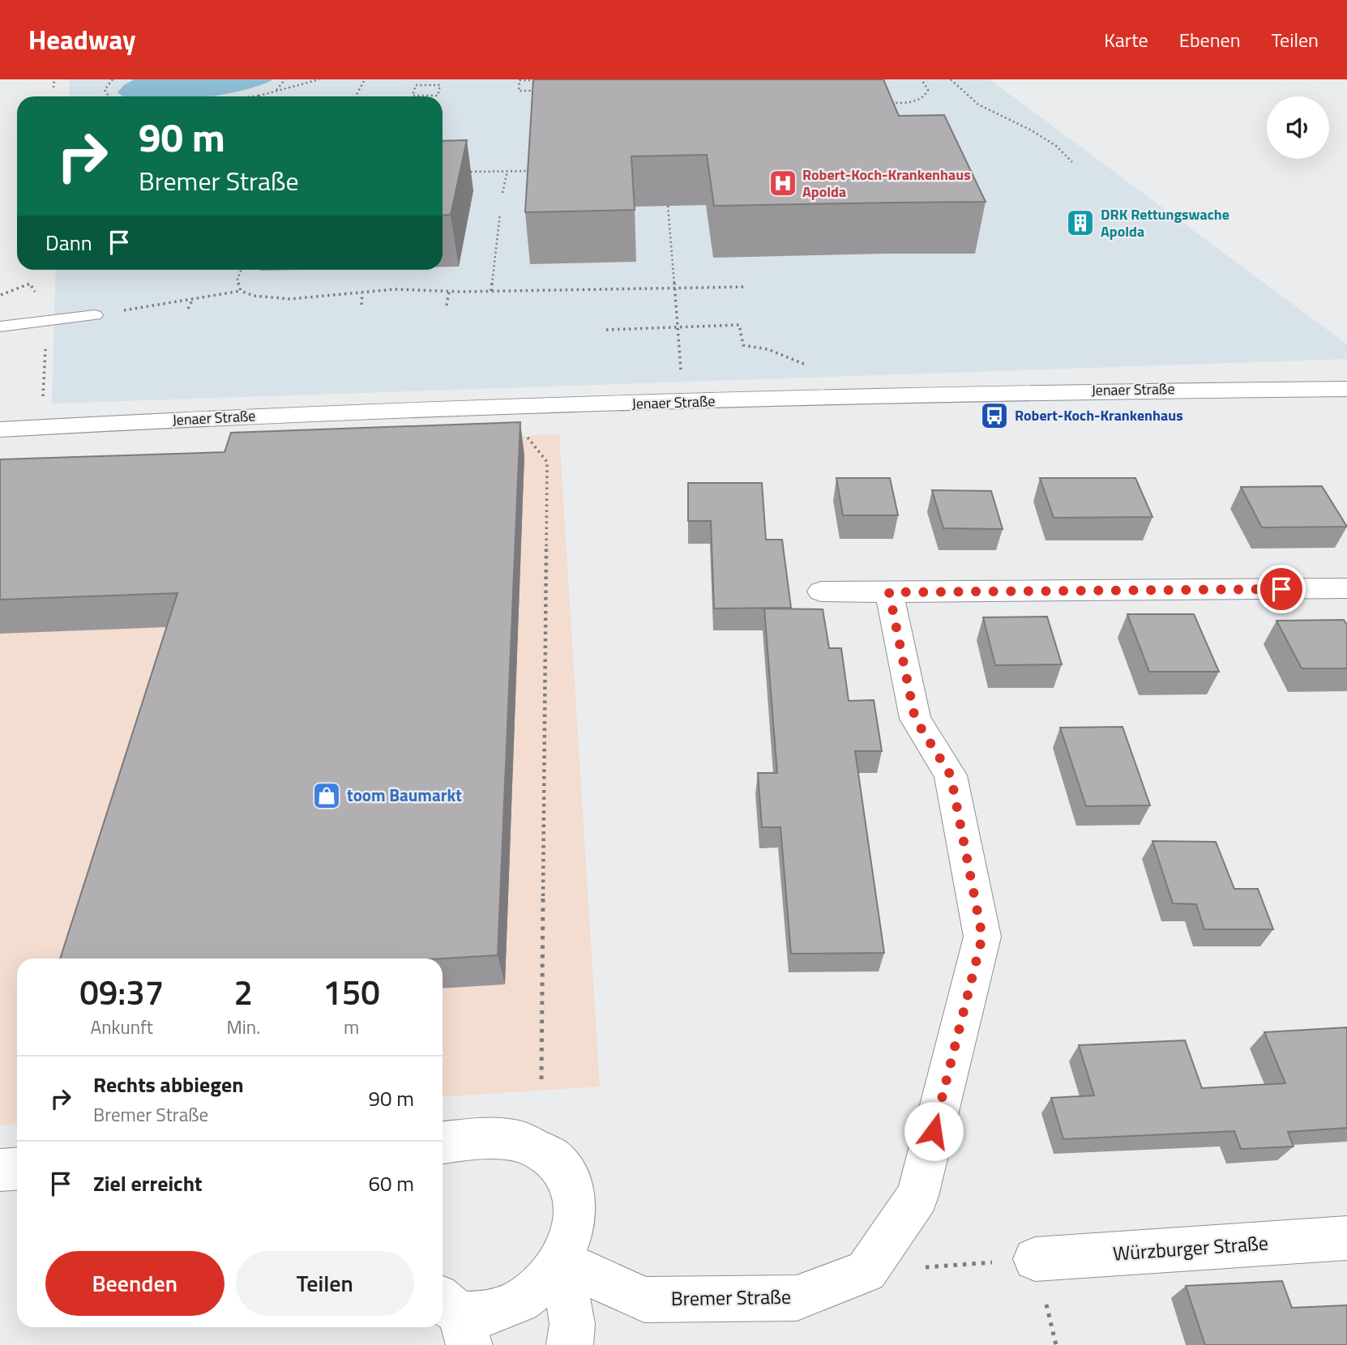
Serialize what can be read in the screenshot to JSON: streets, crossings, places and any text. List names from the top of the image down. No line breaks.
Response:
{"streets":{"street":["Jenaer Straße","Würzburger Straße","Bremer Straße"]},"places":{"hospital":["Robert-Koch-Krankenhaus Apolda"],"building":["DRK Rettungswache Apolda"],"bus stop":["Robert-Koch-Krankenhaus"],"shop":["toom Baumarkt"]},"page":{"header":"Headway","nav":["Karte","Ebenen","Teilen"],"turn":["90 m","Bremer Straße"],"then":"Dann","eta":["09:37","Ankunft","2","Min.","150","m"],"list":[{"name":"Rechts abbiegen","note":"Bremer Straße","value":"90 m"},{"name":"Ziel erreicht","value":"60 m"}],"buttons":["Beenden","Teilen"]}}
